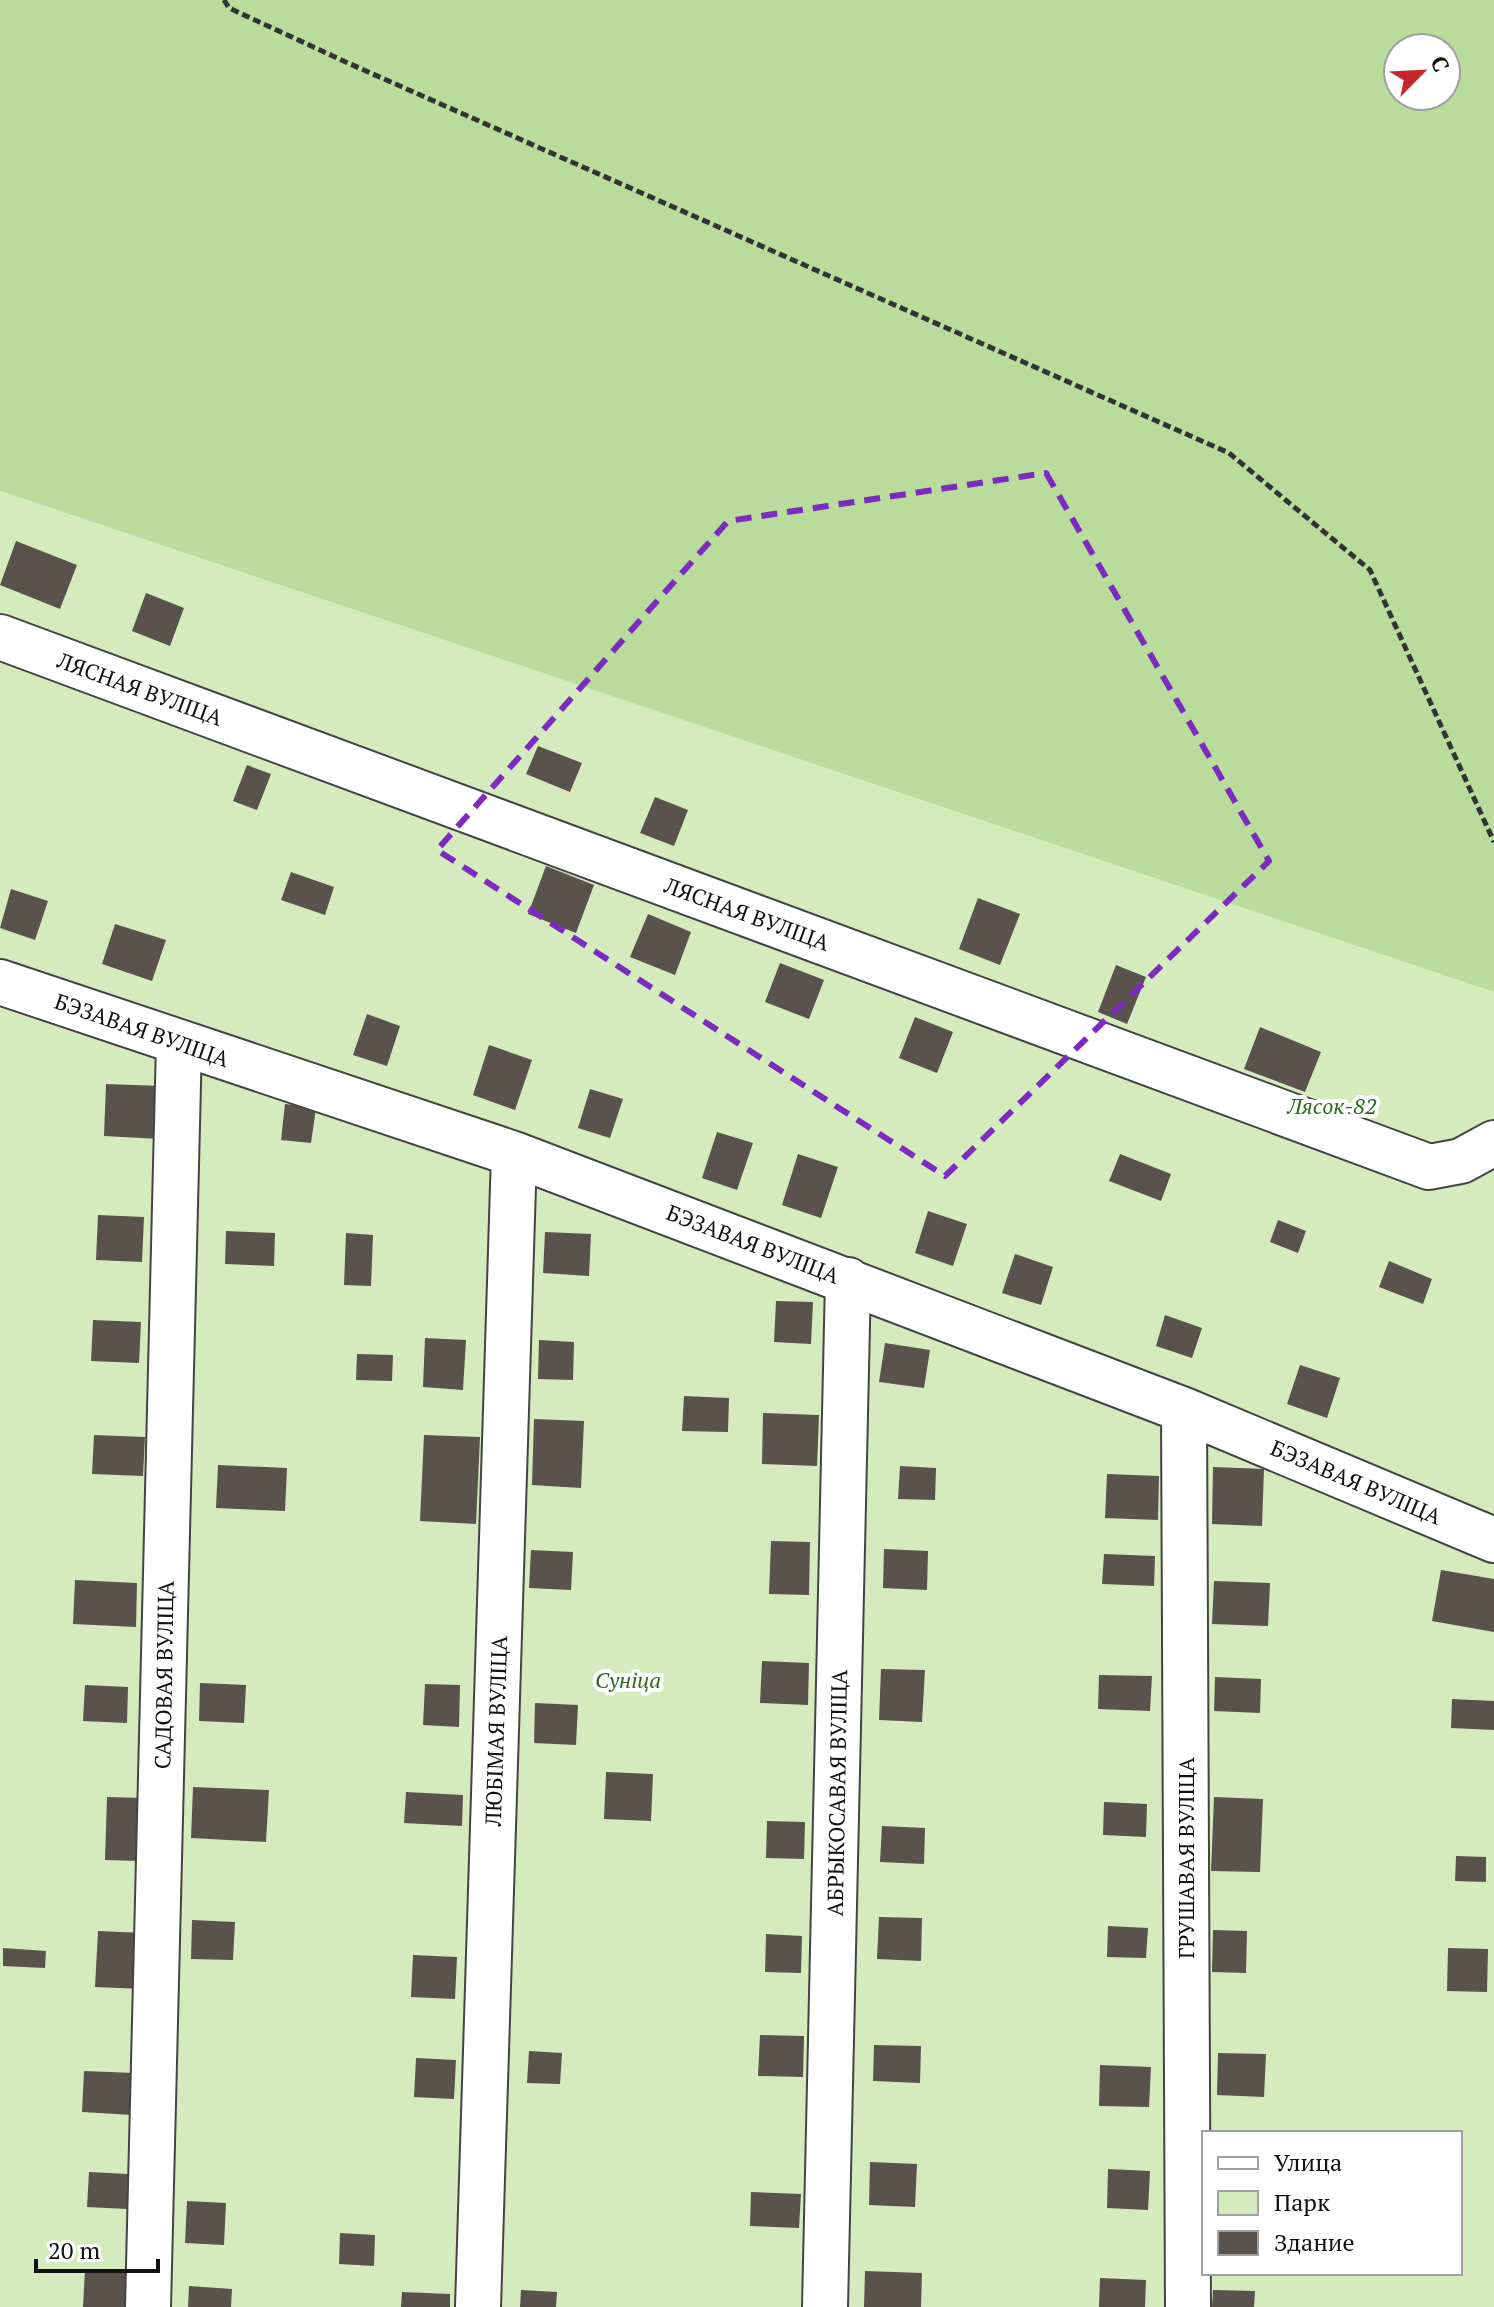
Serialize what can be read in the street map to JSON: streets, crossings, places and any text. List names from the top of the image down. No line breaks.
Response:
{"streets":{"lane":["ЛЯСНАЯ ВУЛІЦА","БЭЗАВАЯ ВУЛІЦА","САДОВАЯ ВУЛІЦА","ЛЮБІМАЯ ВУЛІЦА","АБРЫКОСАВАЯ ВУЛІЦА","ГРУШАВАЯ ВУЛІЦА"]},"crossings":[["БЭЗАВАЯ ВУЛІЦА","САДОВАЯ ВУЛІЦА"],["БЭЗАВАЯ ВУЛІЦА","ЛЮБІМАЯ ВУЛІЦА"],["БЭЗАВАЯ ВУЛІЦА","АБРЫКОСАВАЯ ВУЛІЦА"],["БЭЗАВАЯ ВУЛІЦА","ГРУШАВАЯ ВУЛІЦА"]],"parks":["Лясок-82","Суніца"],"legend":["Улица","Парк","Здание"],"scale_bar":"20 m","north":"top right"}
